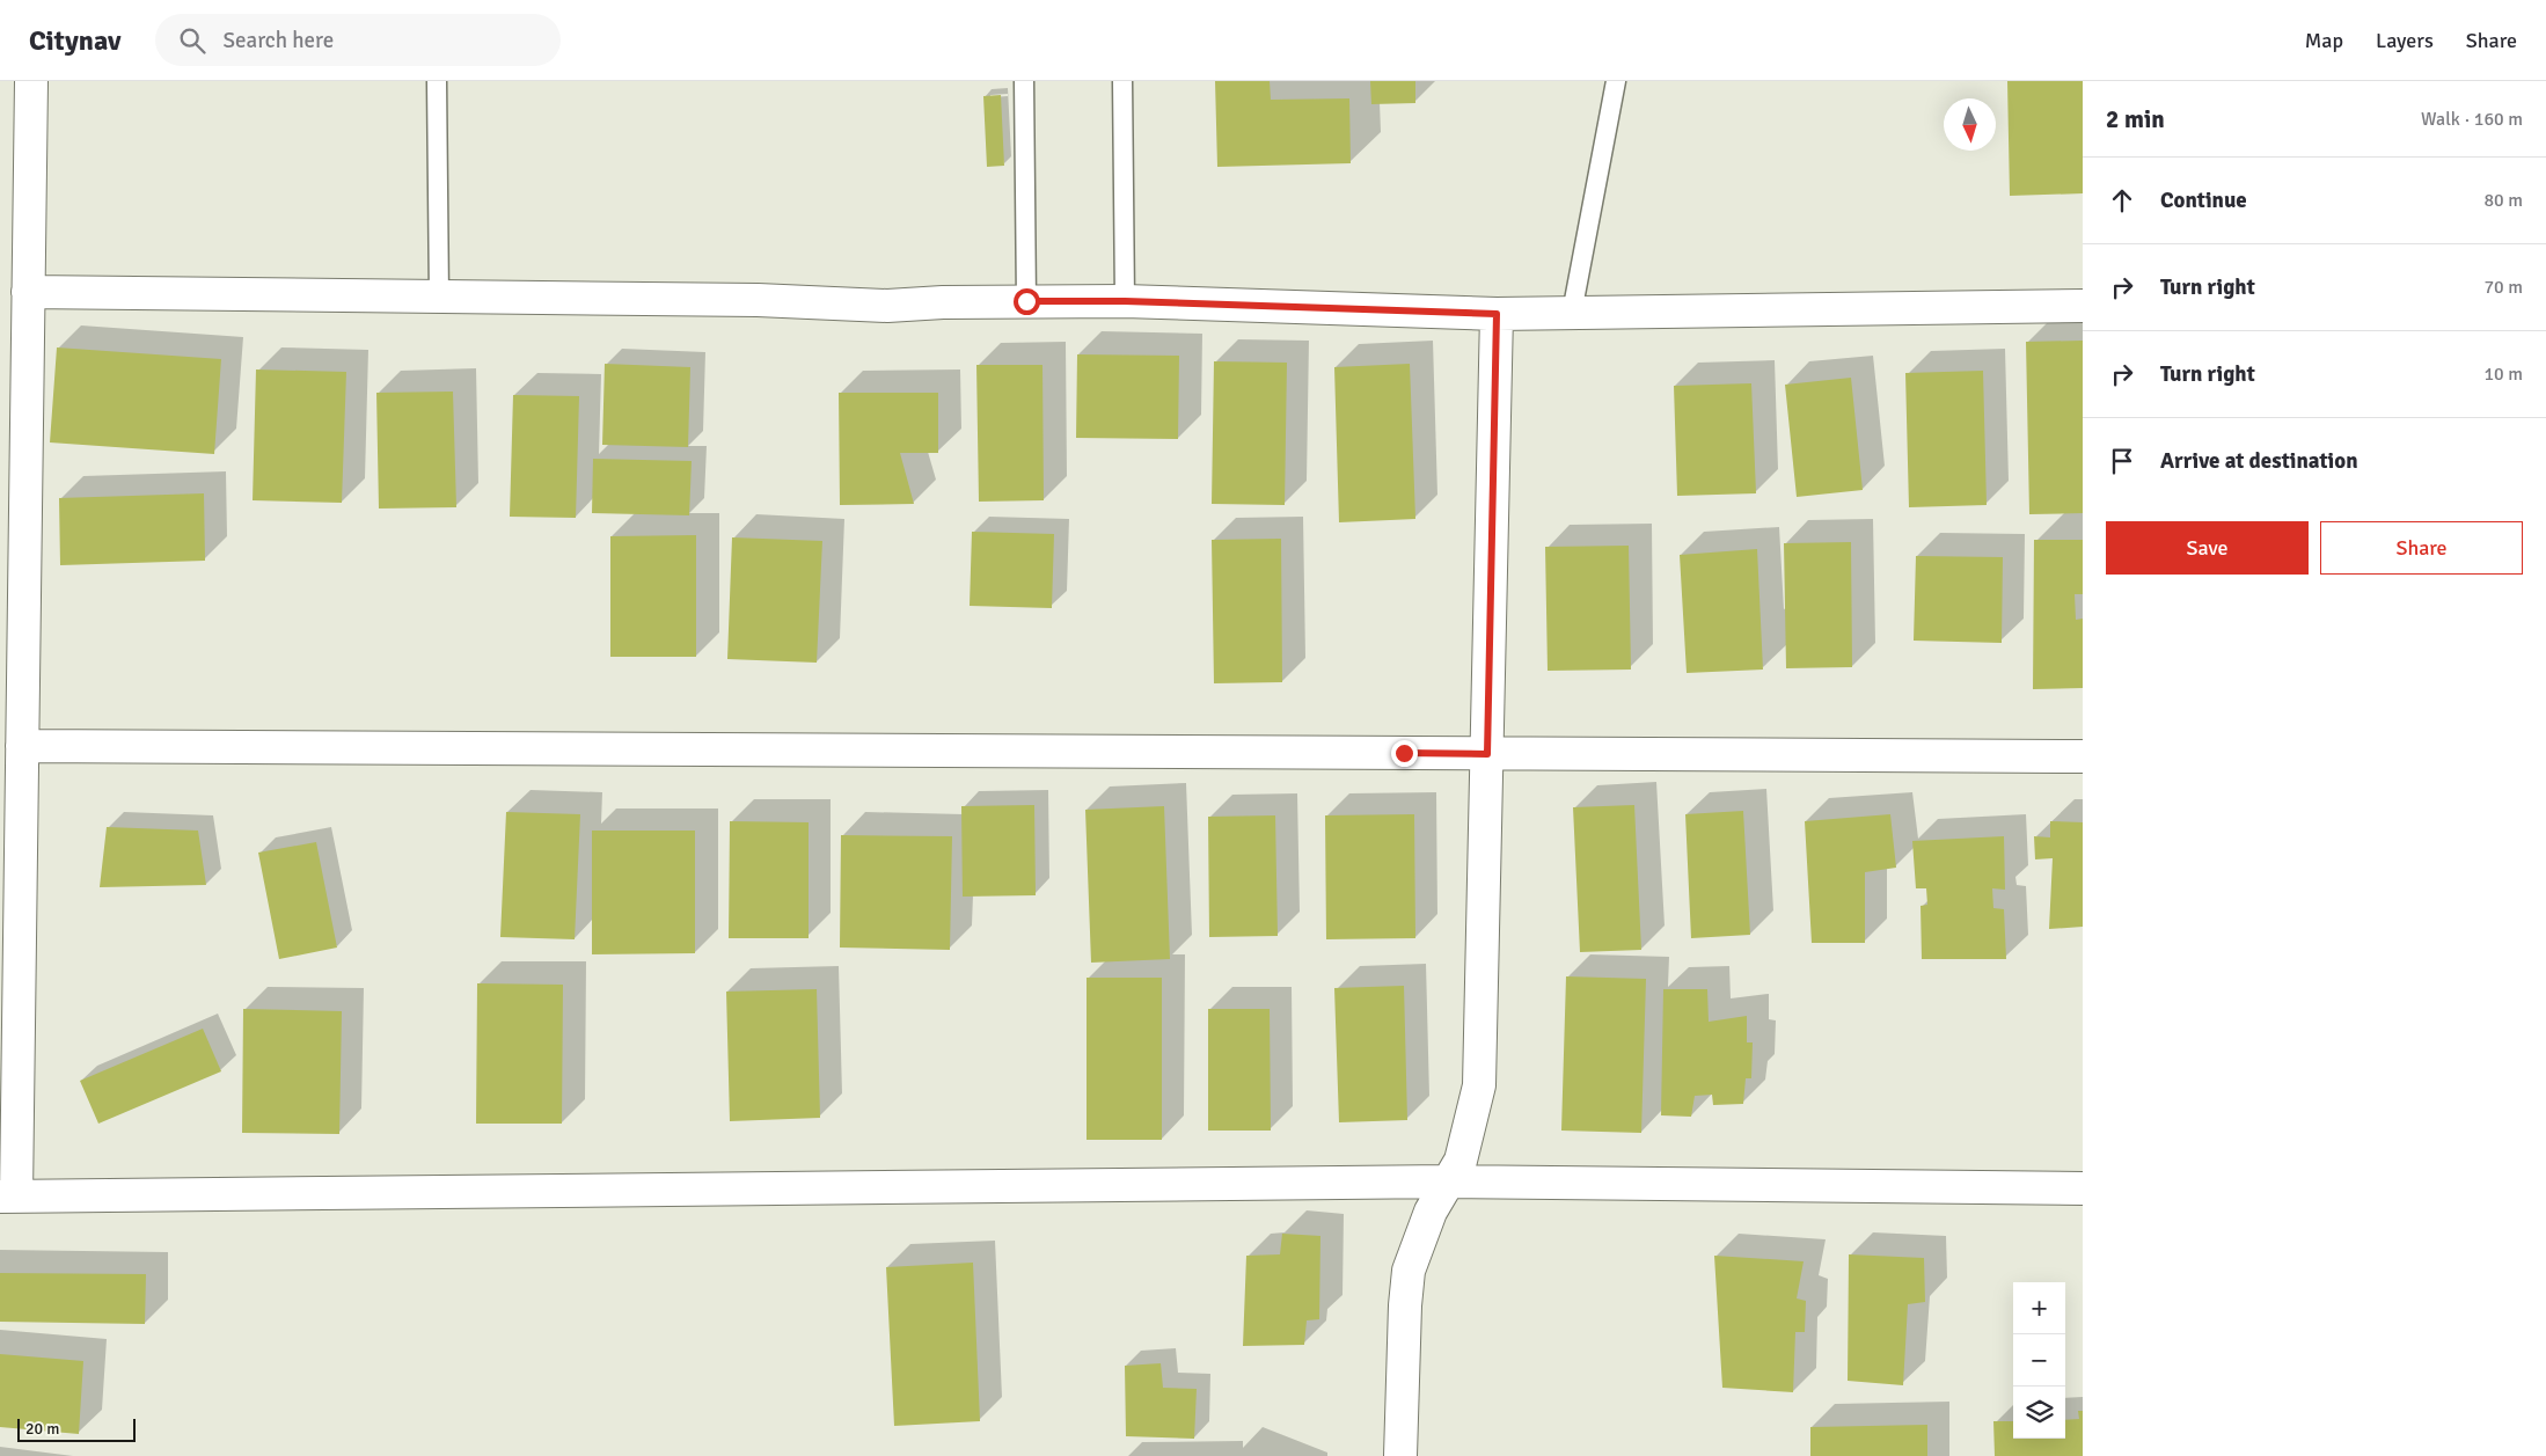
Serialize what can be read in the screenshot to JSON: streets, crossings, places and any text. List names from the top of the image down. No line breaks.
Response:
{"scale_bar":"20 m","north":"bottom","page":{"header":"Citynav","search":"Search here","nav":["Map","Layers","Share"],"heading":["2 min","Walk · 160 m"],"list":[["Continue","80 m"],["Turn right","70 m"],["Turn right","10 m"],"Arrive at destination"],"buttons":["Save","Share"],"map_buttons":["+","−"],"scale":"20 m"}}
